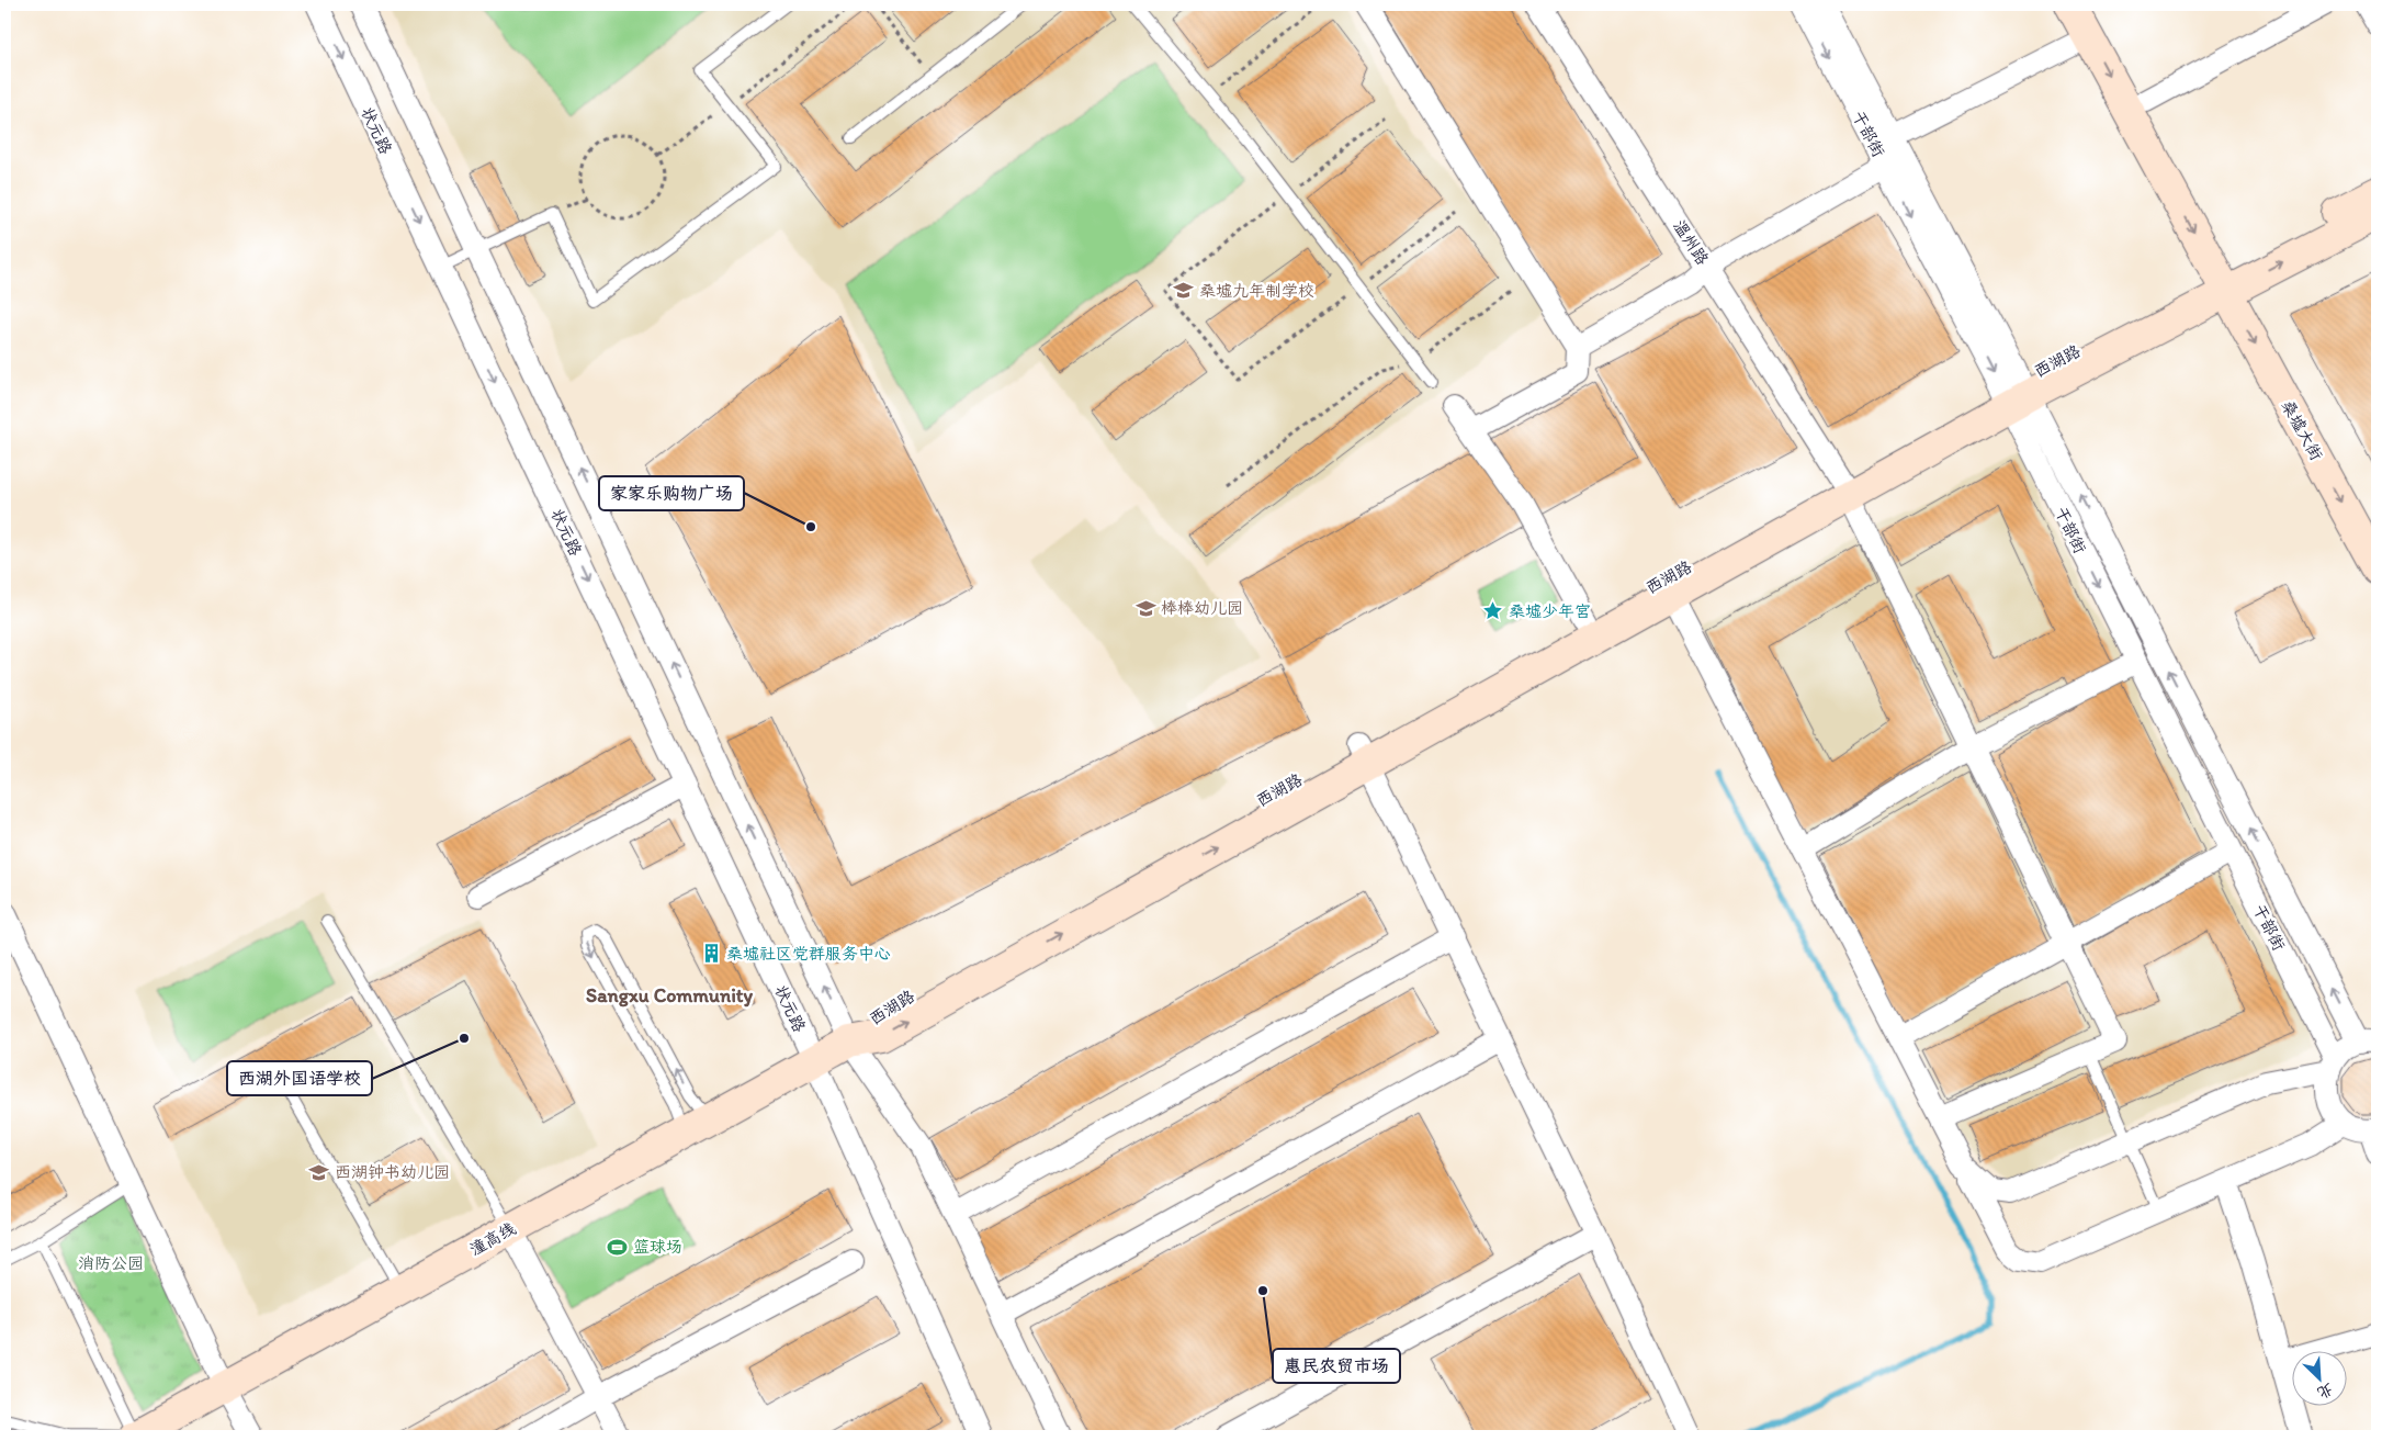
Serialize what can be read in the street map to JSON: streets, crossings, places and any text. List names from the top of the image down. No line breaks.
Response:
{"streets":{"main road":["西湖路","桑墟大街","潼高线"],"street":["状元路","干部街","温州路"]},"crossings":[["状元路","潼高线"],["干部街","西湖路"],["温州路","西湖路"],["西湖路","桑墟大街"],["西湖路","潼高线"]],"districts":["Sangxu Community"],"parks":["消防公园"],"places":{"school or university":["桑墟九年制学校","棒棒幼儿园","西湖钟书幼儿园"],"other":["家家乐购物广场","西湖外国语学校","惠民农贸市场"],"place":["桑墟少年宫"],"building":["桑墟社区党群服务中心"],"sports":["篮球场"]},"north":"bottom right"}
